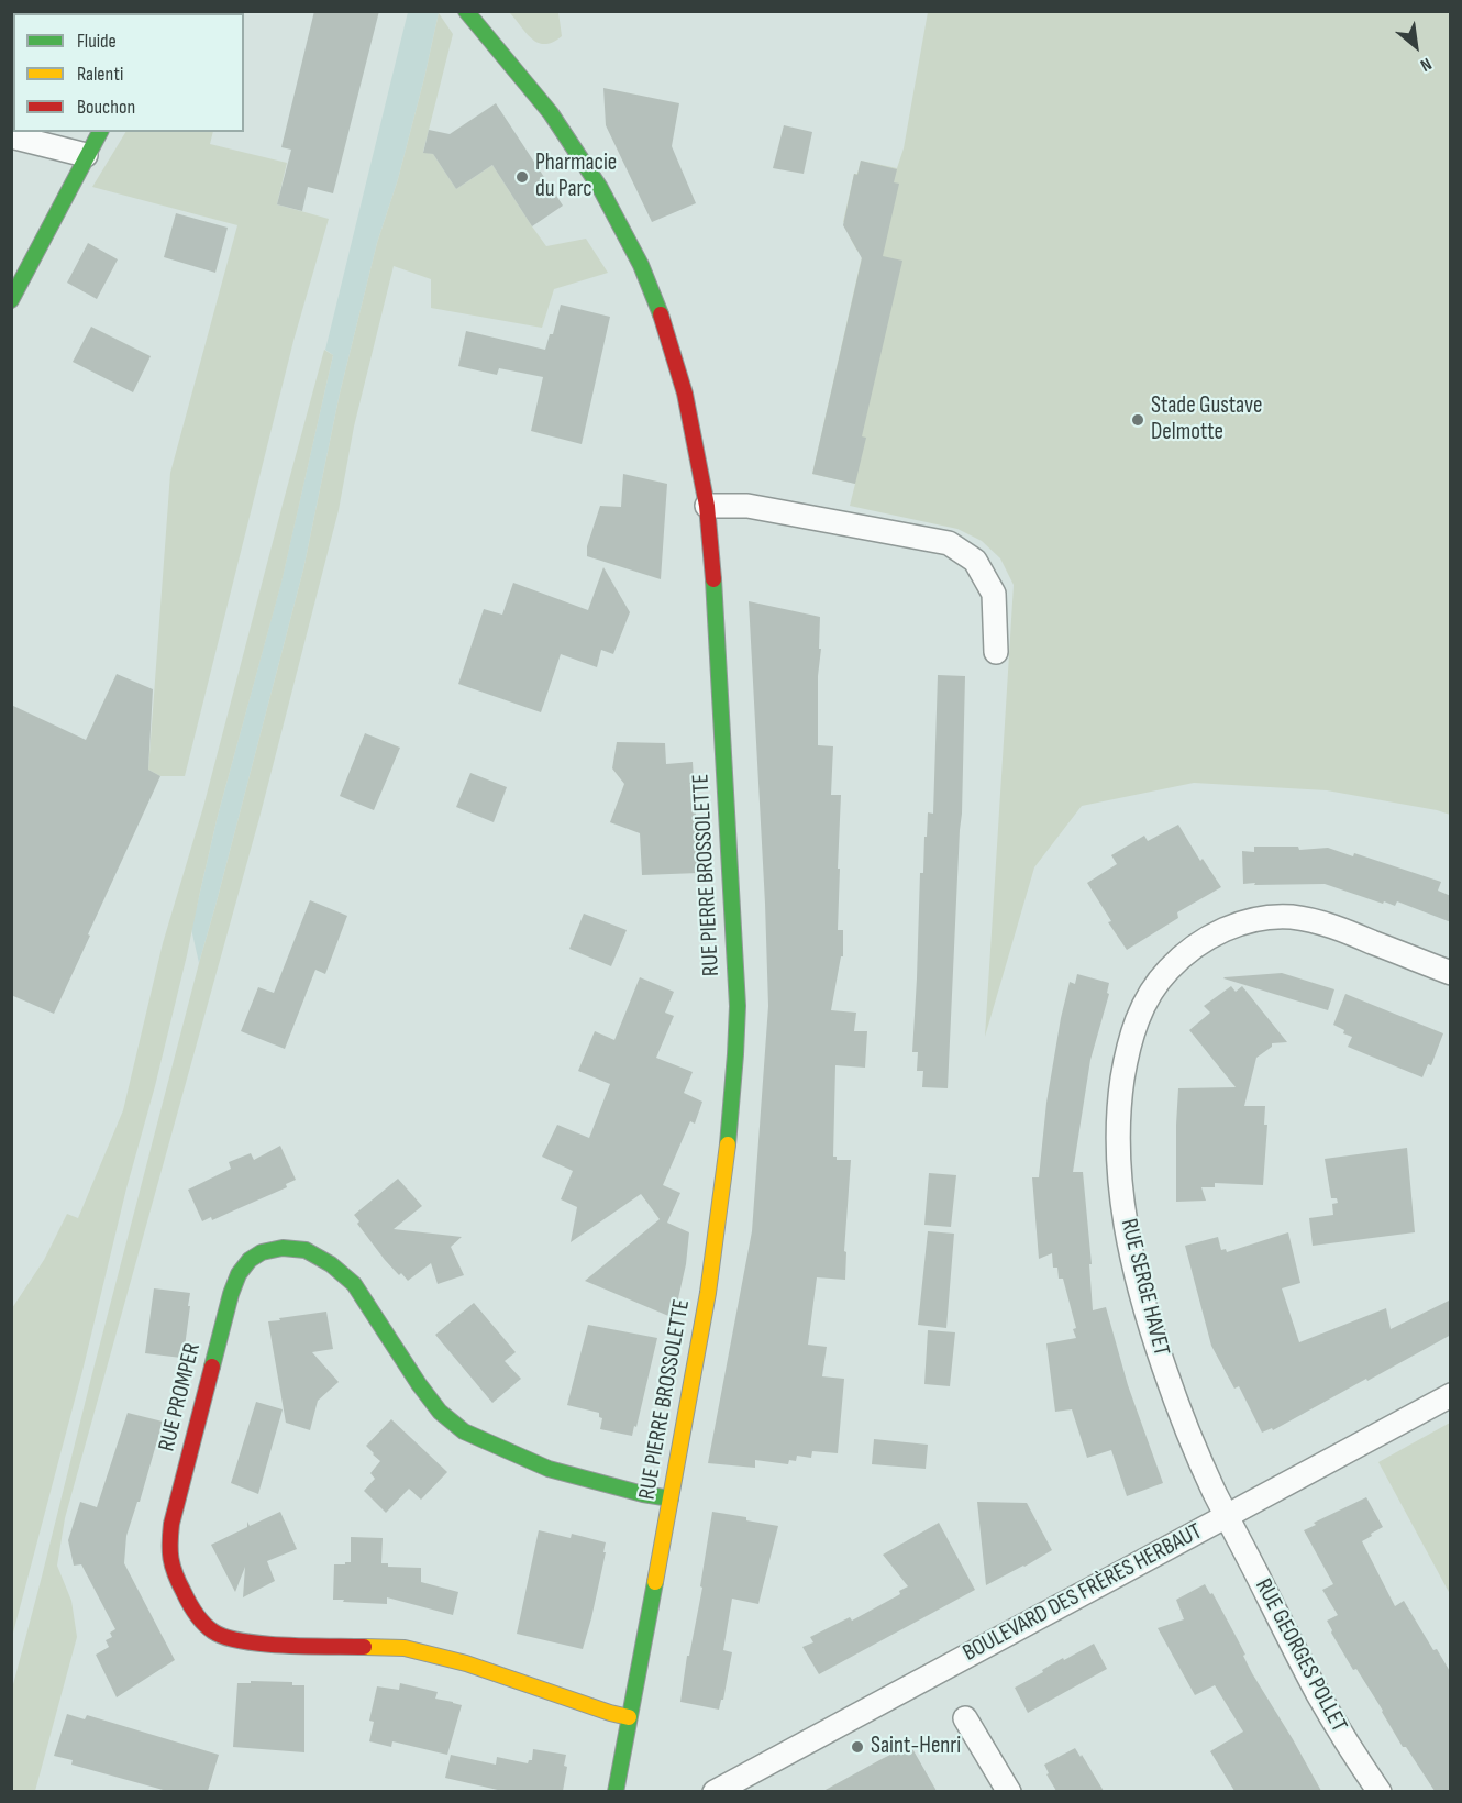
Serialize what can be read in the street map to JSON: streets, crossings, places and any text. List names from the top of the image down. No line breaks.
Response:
{"streets":{"main road":["RUE PIERRE BROSSOLETTE","RUE PROMPER"],"street":["RUE SERGE HAVET","BOULEVARD DES FRÈRES HERBAUT","RUE GEORGES POLLET"]},"crossings":[["RUE PIERRE BROSSOLETTE","RUE PROMPER"],["RUE SERGE HAVET","BOULEVARD DES FRÈRES HERBAUT"],["RUE SERGE HAVET","RUE GEORGES POLLET"],["BOULEVARD DES FRÈRES HERBAUT","RUE GEORGES POLLET"]],"places":["Pharmacie du Parc","Stade Gustave Delmotte","Saint-Henri"],"legend":["Fluide","Ralenti","Bouchon"],"north":"bottom right"}
